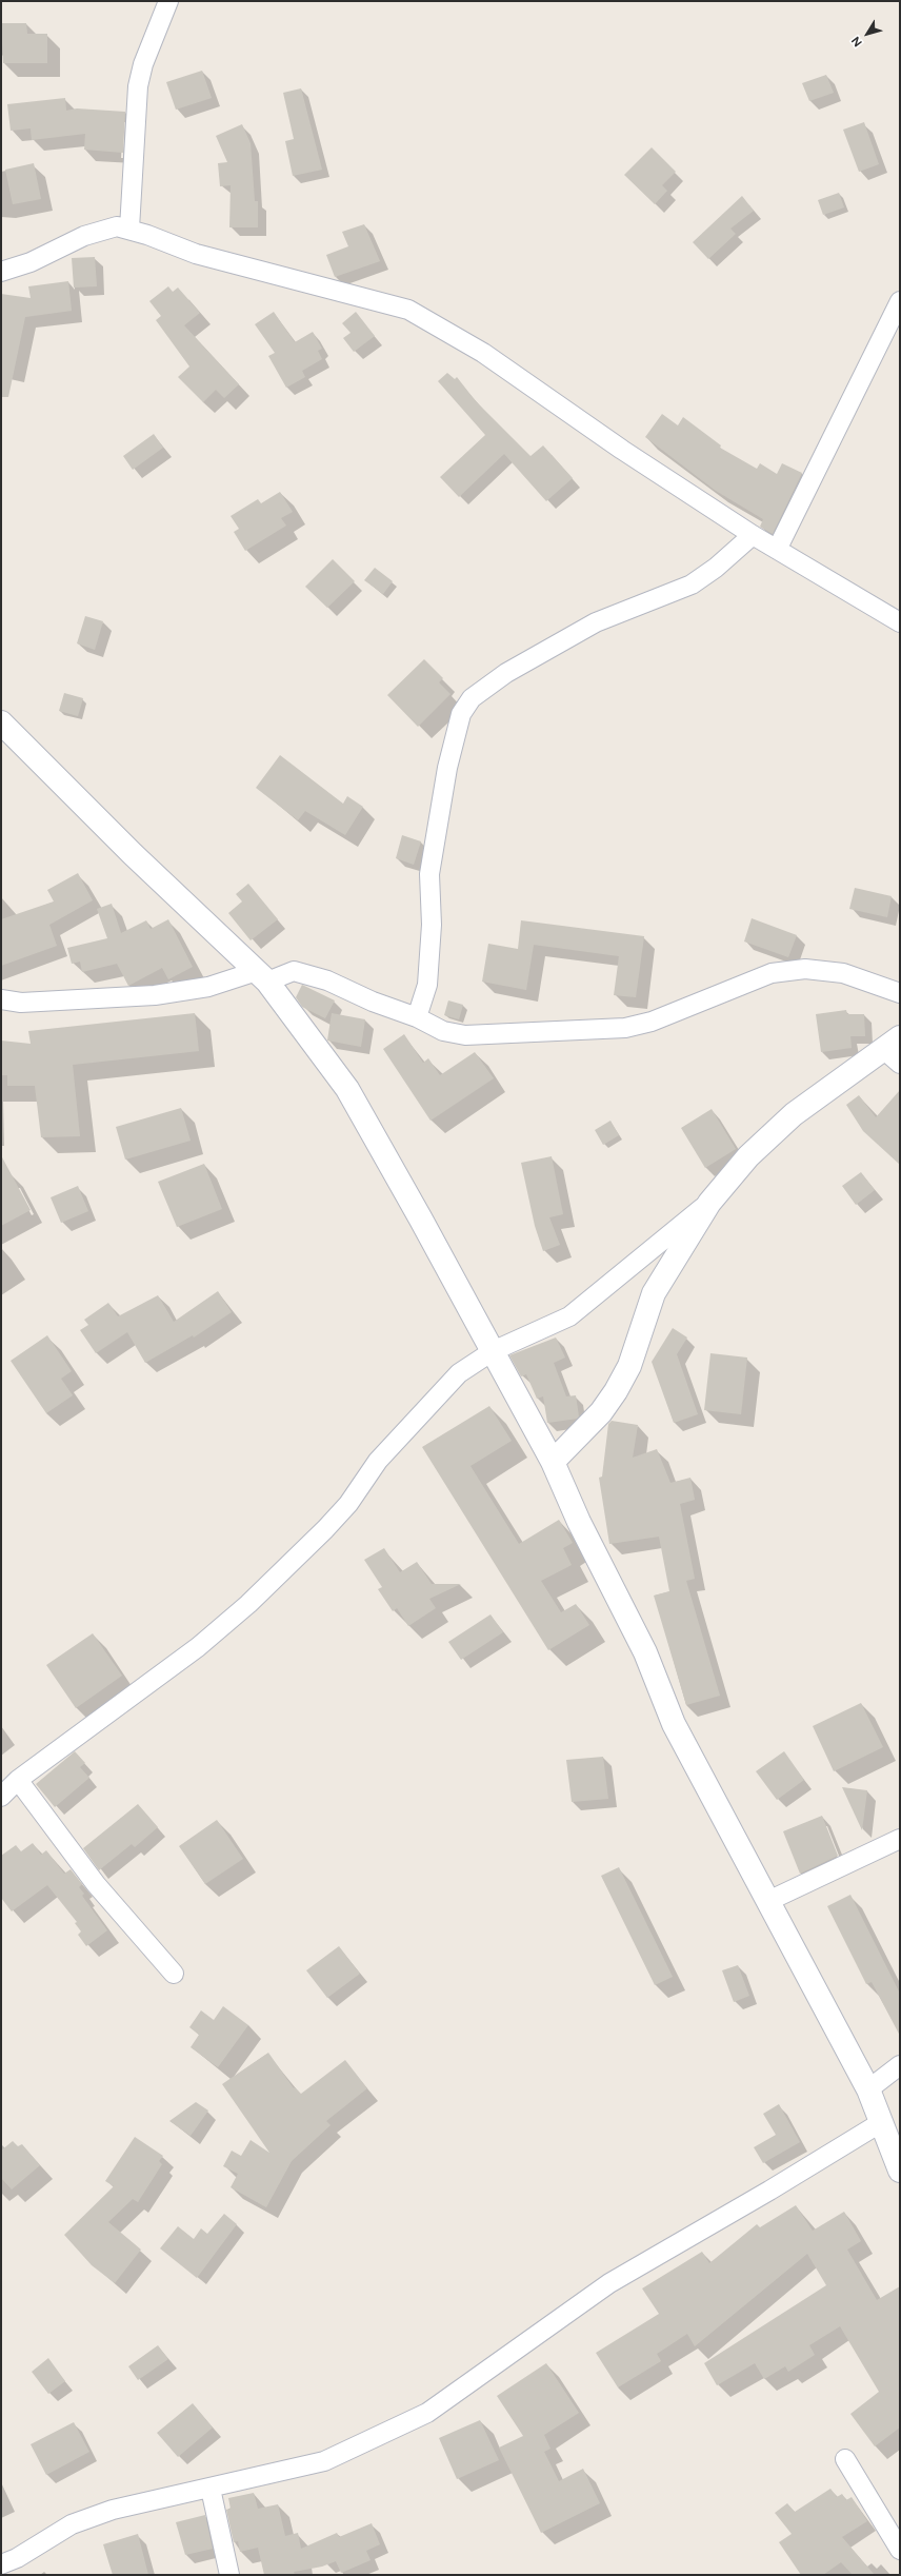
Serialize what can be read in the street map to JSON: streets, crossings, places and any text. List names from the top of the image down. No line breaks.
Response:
{"north":"bottom left"}
